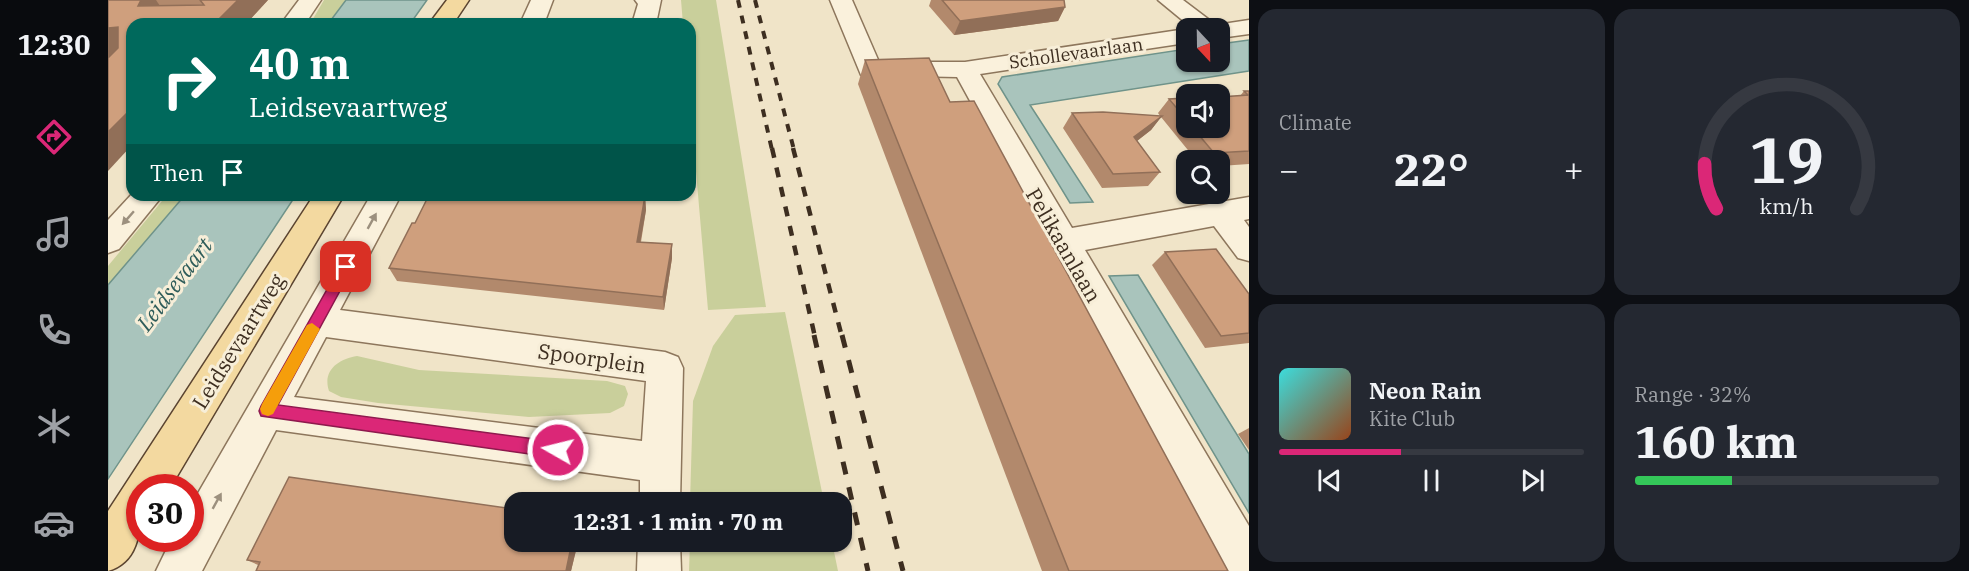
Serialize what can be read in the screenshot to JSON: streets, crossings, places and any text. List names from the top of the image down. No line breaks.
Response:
{"streets":{"main road":["Leidsevaartweg"],"street":["Schollevaarlaan","Pelikaanlaan","Spoorplein"]},"crossings":[["Schollevaarlaan","Pelikaanlaan"]],"water":["Leidsevaart"],"north":"bottom","page":{"tabs":"12:30","tile":["Climate",["Range · 32%","160 km"]],"turn":["40 m","Leidsevaartweg"],"then":"Then","heat":["−","22°","+"],"song":["Neon Rain","Kite Club"],"limit":"30","trip":"12:31 · 1 min · 70 m","gauge":["19","km/h"]}}
